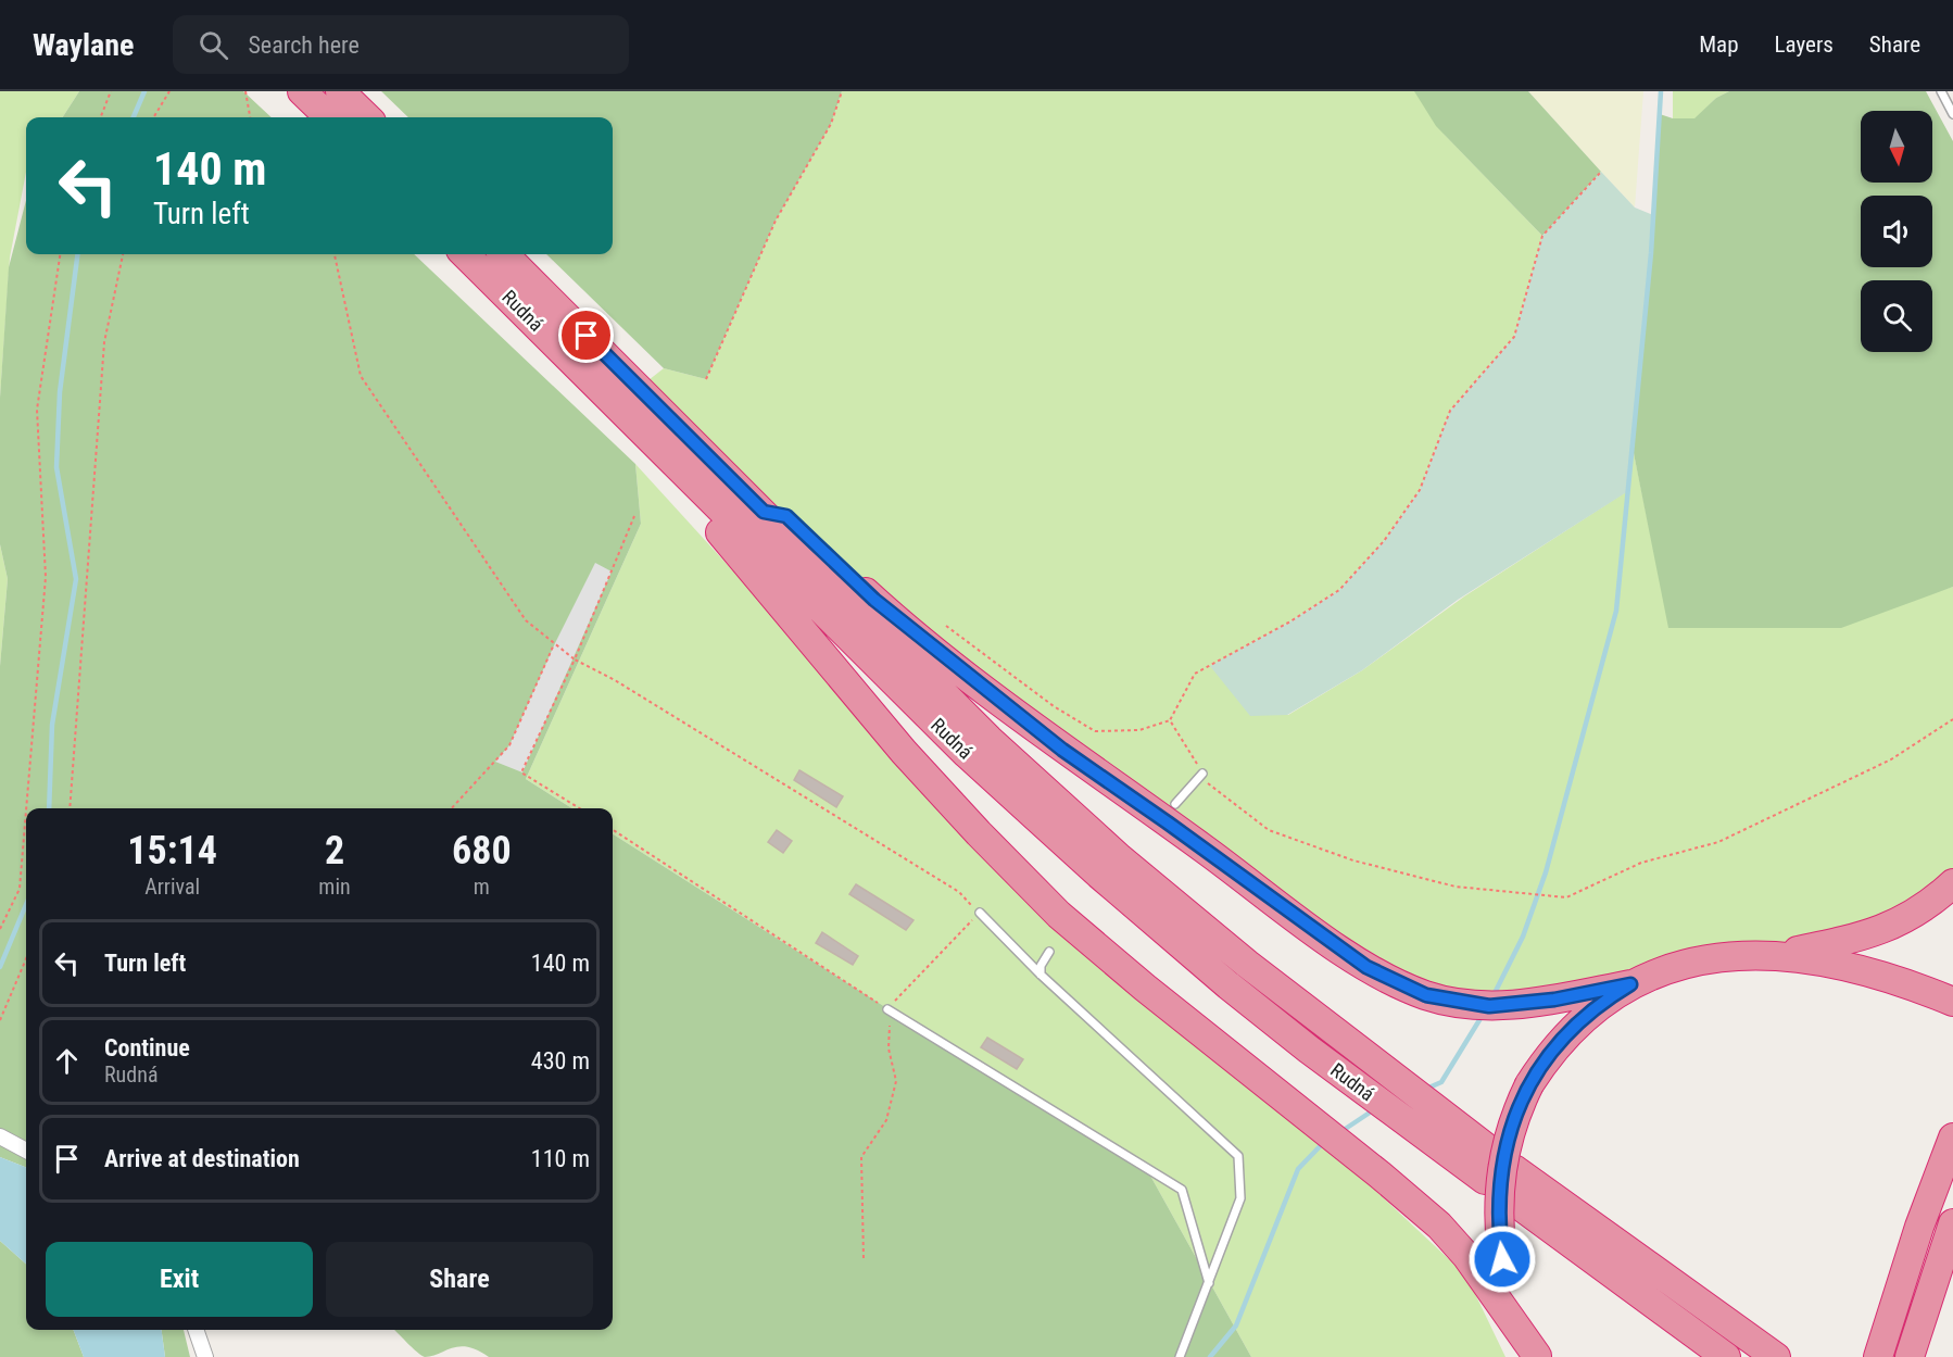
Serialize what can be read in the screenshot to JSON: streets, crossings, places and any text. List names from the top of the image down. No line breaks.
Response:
{"streets":{"highway":["Rudná"]},"north":"bottom","page":{"header":"Waylane","search":"Search here","nav":["Map","Layers","Share"],"turn":["140 m","Turn left"],"eta":["15:14","Arrival","2","min","680","m"],"list":[{"name":"Turn left","value":"140 m"},{"name":"Continue","note":"Rudná","value":"430 m"},{"name":"Arrive at destination","value":"110 m"}],"buttons":["Exit","Share"]}}
